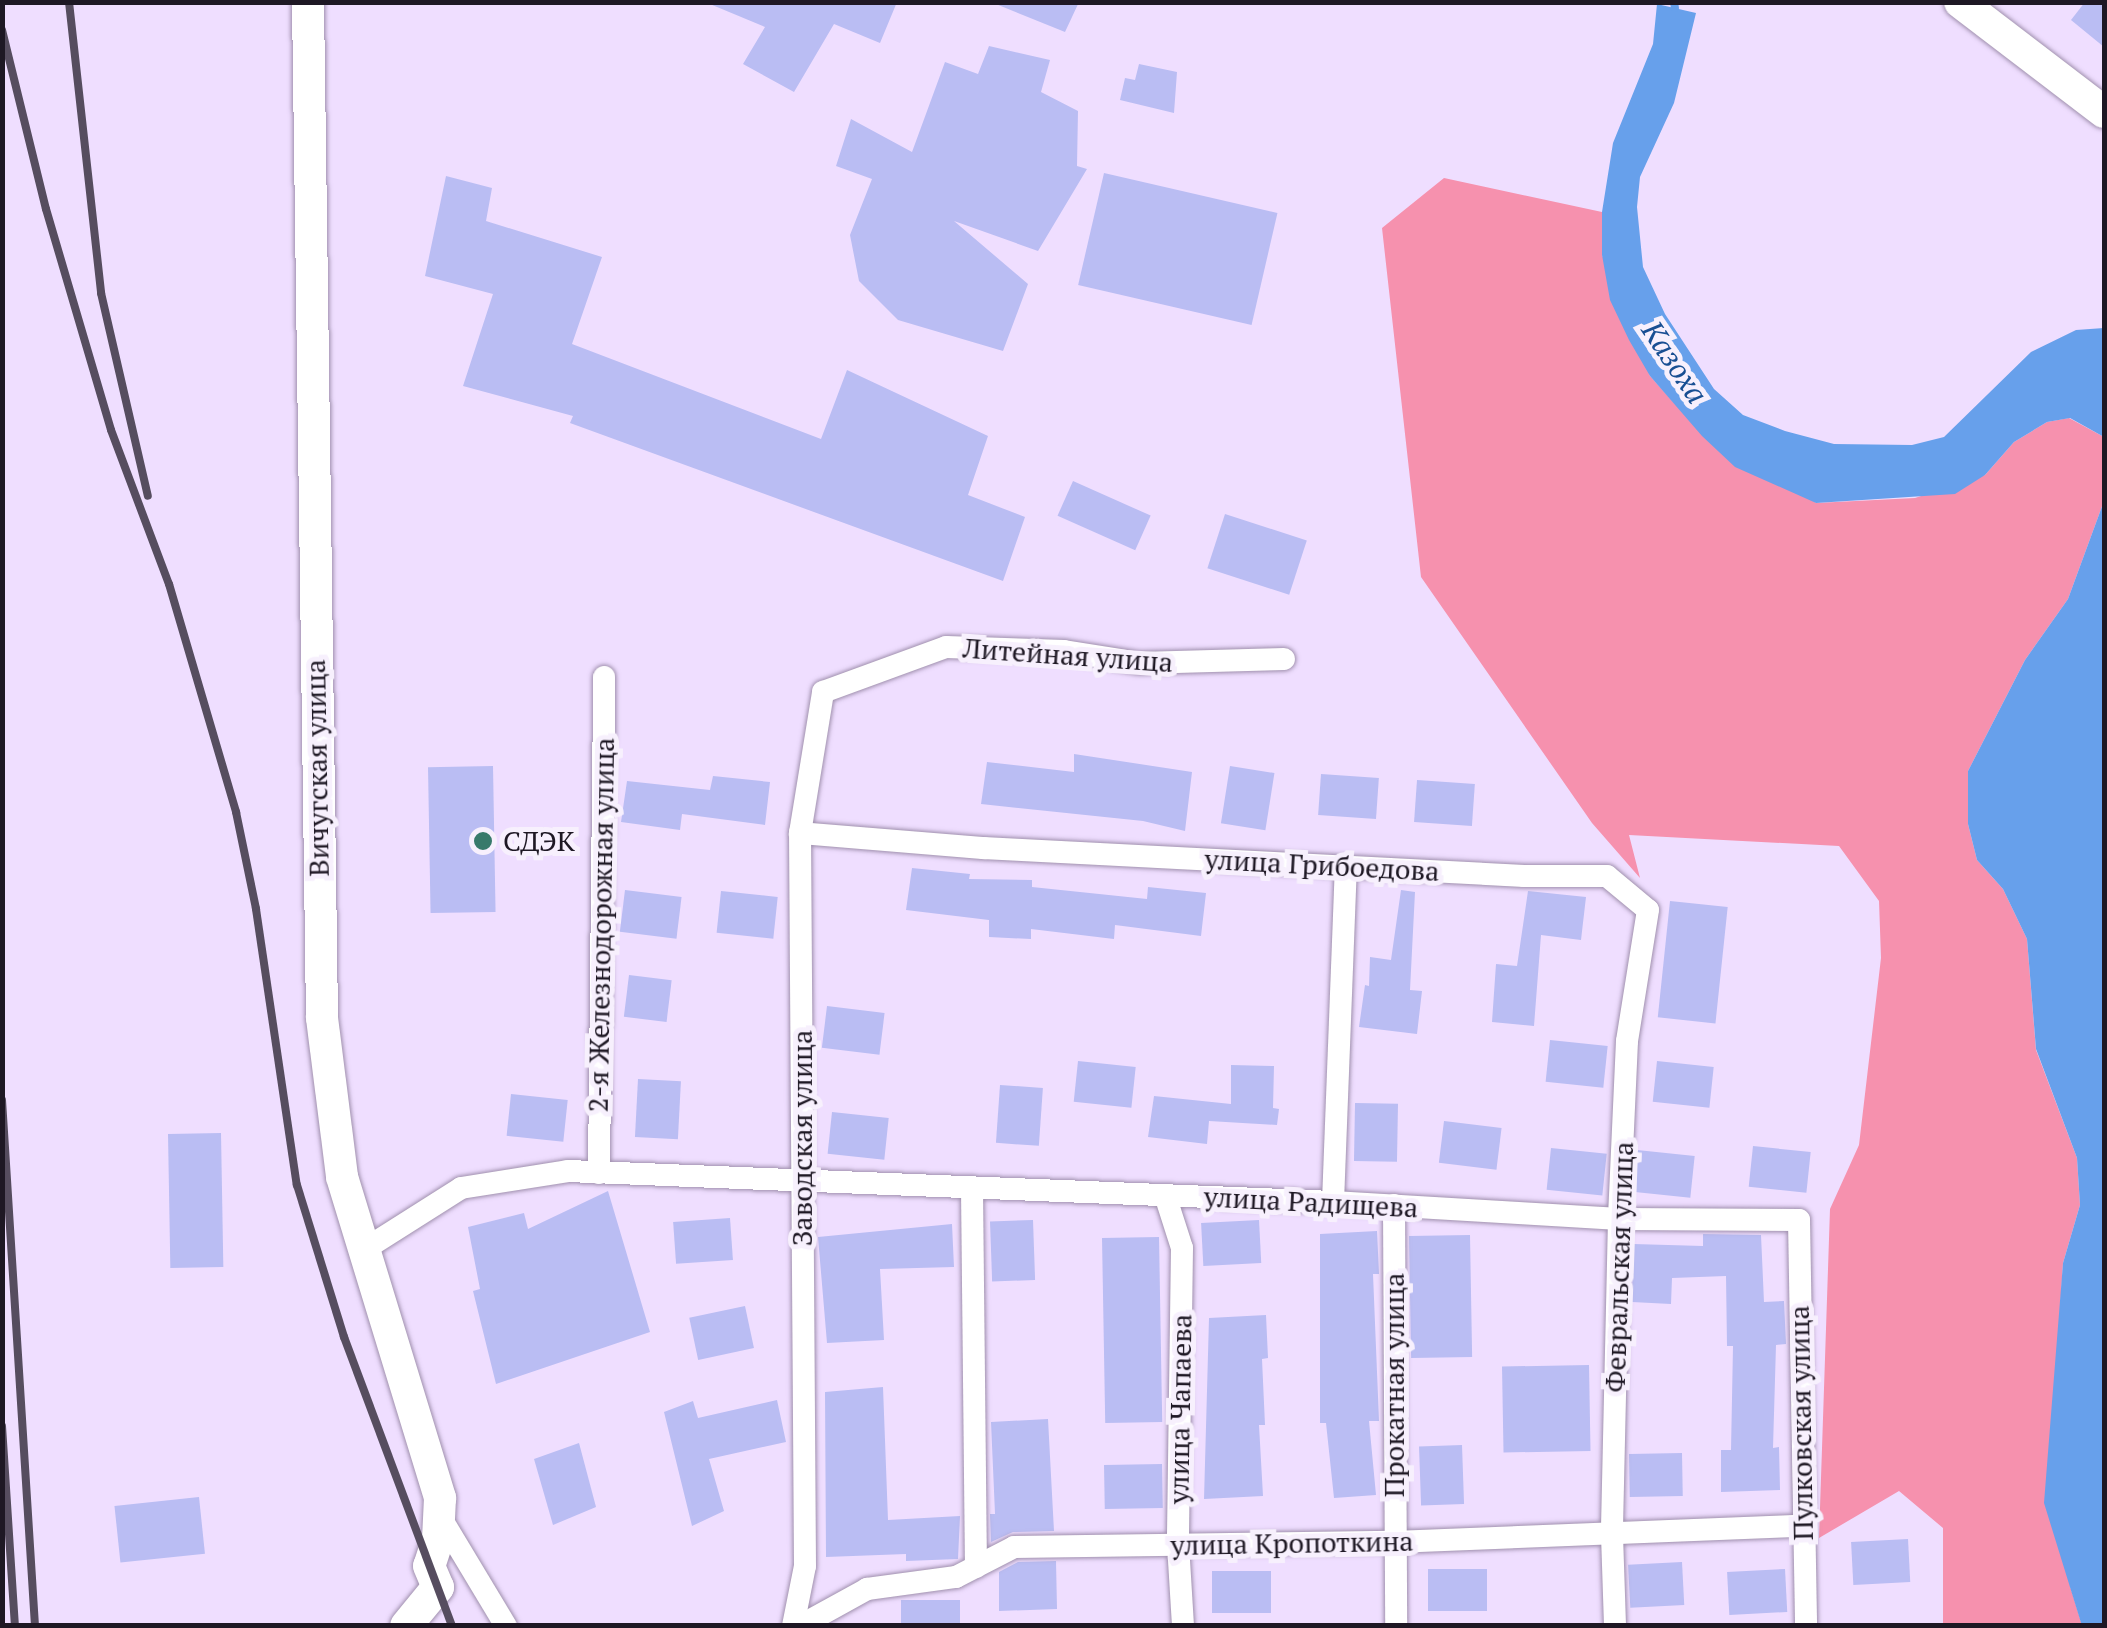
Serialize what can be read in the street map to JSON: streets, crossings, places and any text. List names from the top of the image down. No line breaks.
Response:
{"streets":{"main road":["Вичугская улица"],"street":["Литейная улица","улица Грибоедова","2-я Железнодорожная улица","Заводская улица","улица Радищева","Февральская улица","Прокатная улица","улица Чапаева","Пулковская улица","улица Кропоткина"]},"crossings":[["Литейная улица","улица Грибоедова"],["Литейная улица","Заводская улица"],["улица Грибоедова","Заводская улица"],["улица Грибоедова","Февральская улица"],["Заводская улица","улица Радищева"],["Заводская улица","улица Кропоткина"],["улица Радищева","Февральская улица"],["улица Радищева","Прокатная улица"],["улица Радищева","улица Чапаева"],["улица Радищева","Пулковская улица"],["Февральская улица","улица Кропоткина"],["Прокатная улица","улица Кропоткина"],["улица Чапаева","улица Кропоткина"],["Пулковская улица","улица Кропоткина"]],"water":["Казоха"],"places":["СДЭК"]}
